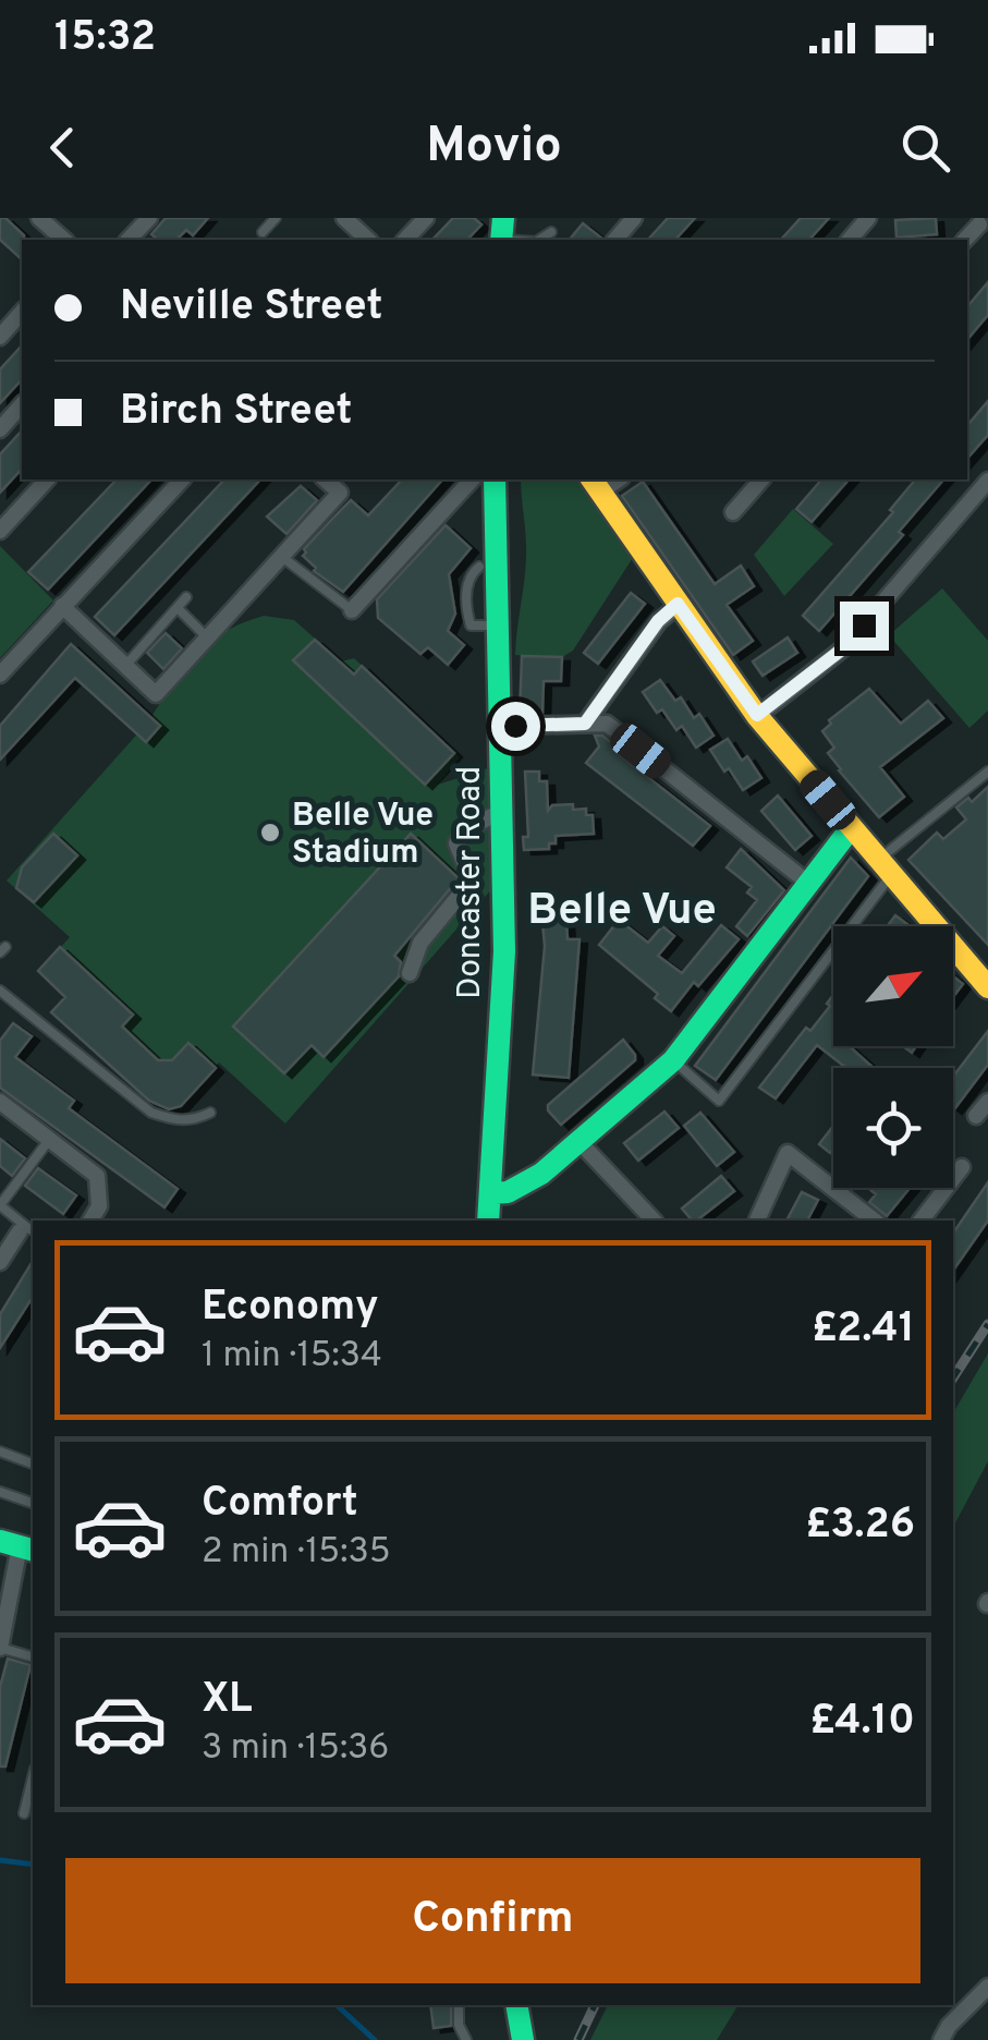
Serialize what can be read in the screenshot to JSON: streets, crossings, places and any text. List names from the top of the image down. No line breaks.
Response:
{"streets":{"main road":["Doncaster Road"]},"districts":["Belle Vue"],"places":["Belle Vue Stadium"],"north":"top right","page":{"status":"15:32","header":"Movio","banner":["Neville Street","Birch Street"],"list":[{"name":"Economy","note":"1 min · 15:34","value":"£2.41"},{"name":"Comfort","note":"2 min · 15:35","value":"£3.26"},{"name":"XL","note":"3 min · 15:36","value":"£4.10"}],"buttons":"Confirm"}}
